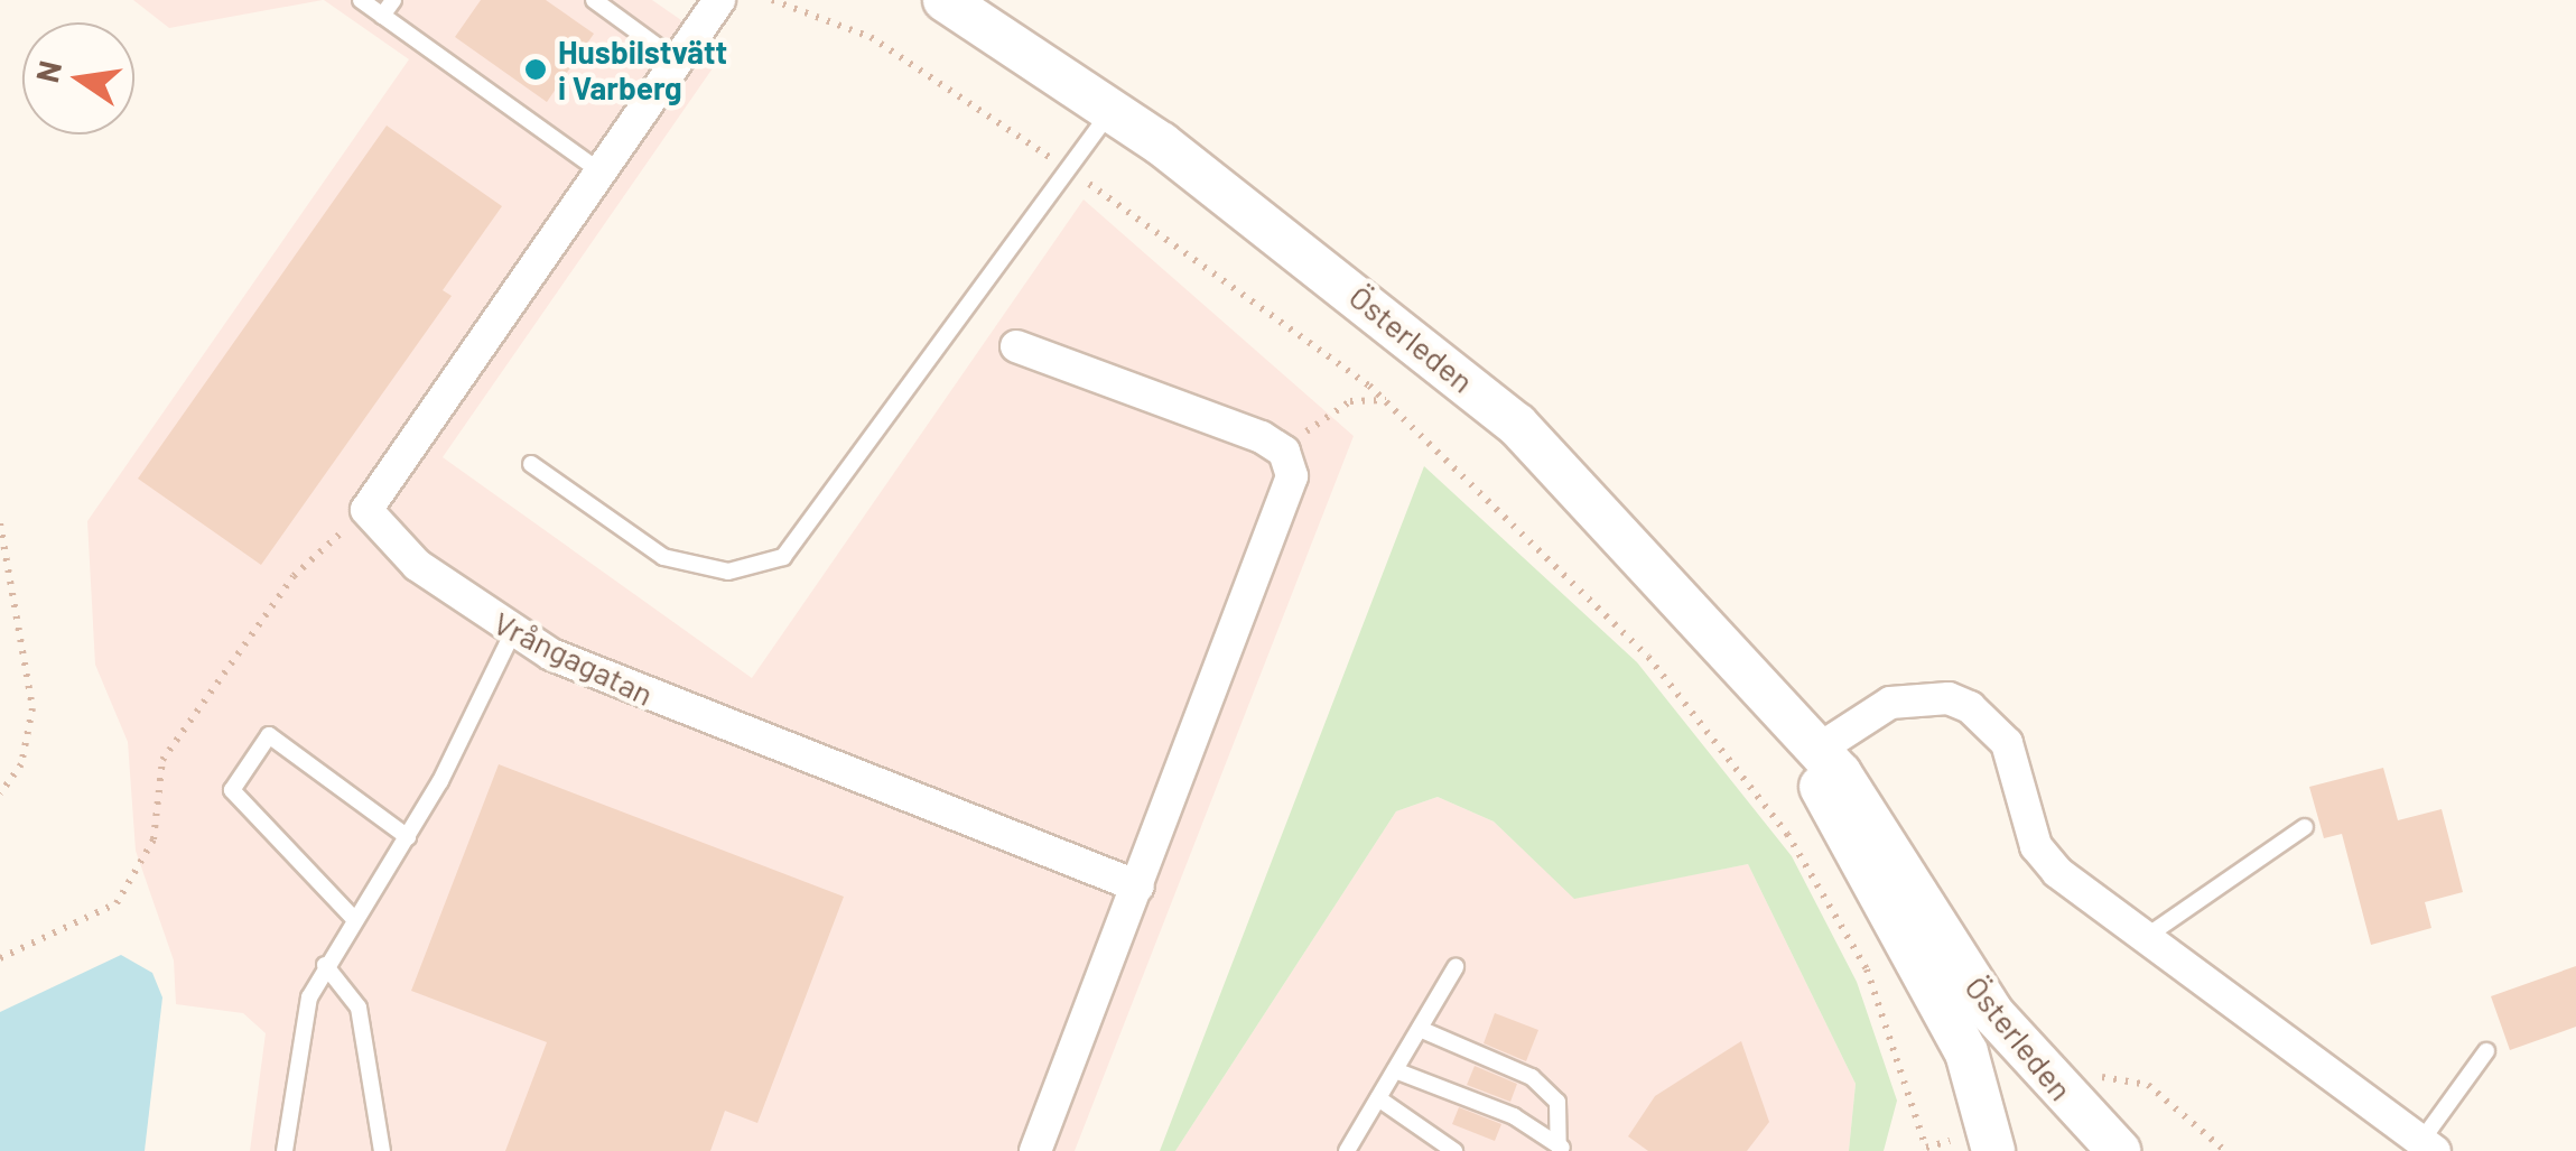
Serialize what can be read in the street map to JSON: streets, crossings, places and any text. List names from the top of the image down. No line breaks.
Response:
{"streets":{"main road":["Österleden"],"street":["Vrångagatan"]},"places":["Husbilstvätt i Varberg"],"north":"left"}
